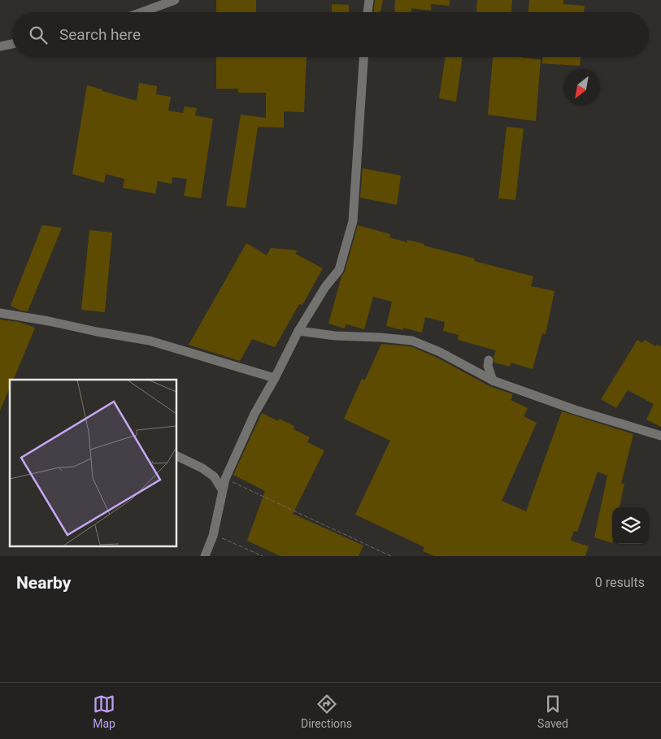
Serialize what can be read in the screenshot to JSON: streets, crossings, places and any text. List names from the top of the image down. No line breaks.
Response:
{"north":"bottom left","page":{"search":"Search here","heading":["Nearby","0 results"],"nav":["Map","Directions","Saved"]}}
